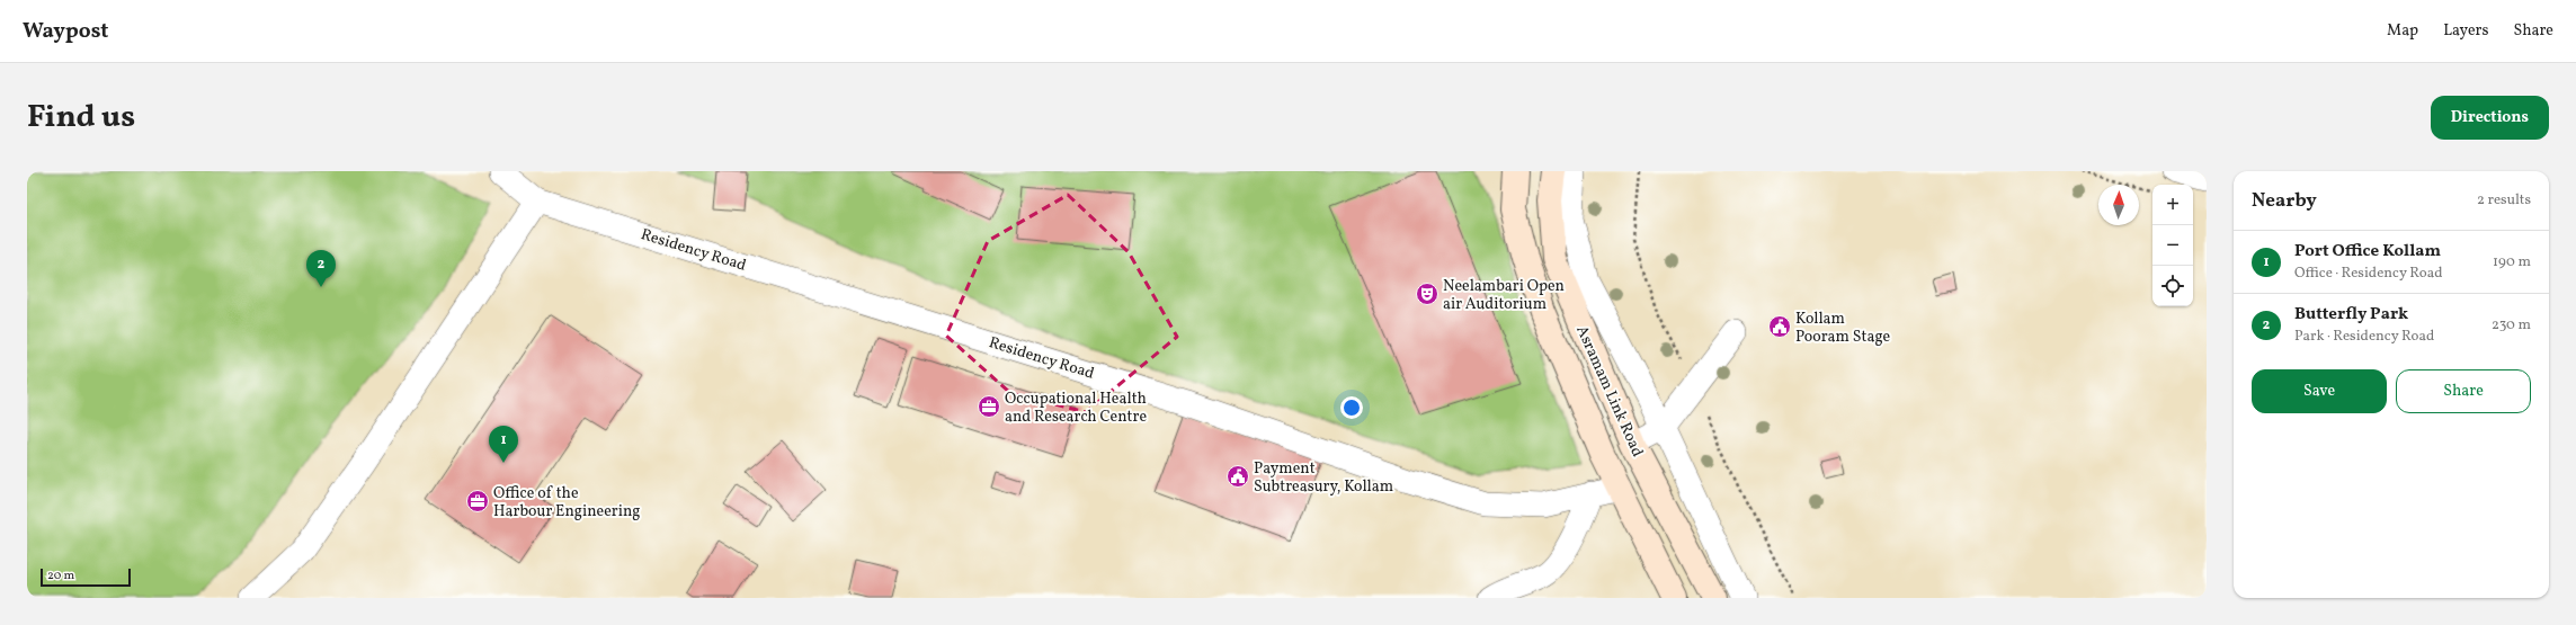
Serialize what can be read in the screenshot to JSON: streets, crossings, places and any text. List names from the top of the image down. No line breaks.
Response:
{"streets":{"main road":["Asramam Link Road"],"street":["Residency Road"]},"crossings":[["Residency Road","Asramam Link Road"]],"places":{"theatre":["Neelambari Open air Auditorium"],"public building":["Kollam Pooram Stage","Payment Subtreasury, Kollam"],"office":["Occupational Health and Research Centre","Office of the Harbour Engineering"]},"scale_bar":"20 m","north":"top","page":{"header":"Waypost","nav":["Map","Layers","Share"],"title":"Find us","buttons":["Directions",["Save","Share"]],"heading":["Nearby","2 results"],"map_buttons":["+","−"],"list":[{"mark":"1","name":"Port Office Kollam","note":"Office · Residency Road","value":"190 m"},{"mark":"2","name":"Butterfly Park","note":"Park · Residency Road","value":"230 m"}],"pins":["2","1"],"scale":"20 m"}}
